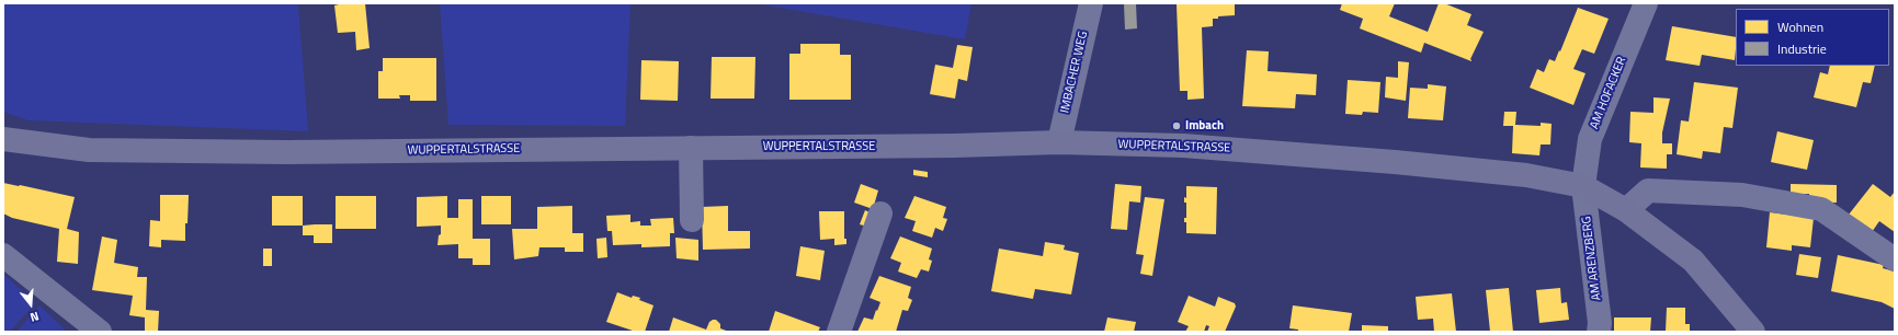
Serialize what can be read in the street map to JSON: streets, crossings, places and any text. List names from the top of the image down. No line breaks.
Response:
{"streets":{"main road":["WUPPERTALSTRASSE"],"street":["IMBACHER WEG","AM HOFACKER","AM ARENZBERG"]},"crossings":[["IMBACHER WEG","WUPPERTALSTRASSE"],["AM HOFACKER","WUPPERTALSTRASSE"],["AM HOFACKER","AM ARENZBERG"],["WUPPERTALSTRASSE","AM ARENZBERG"]],"places":["Imbach"],"legend":["Wohnen","Industrie"],"north":"bottom"}
